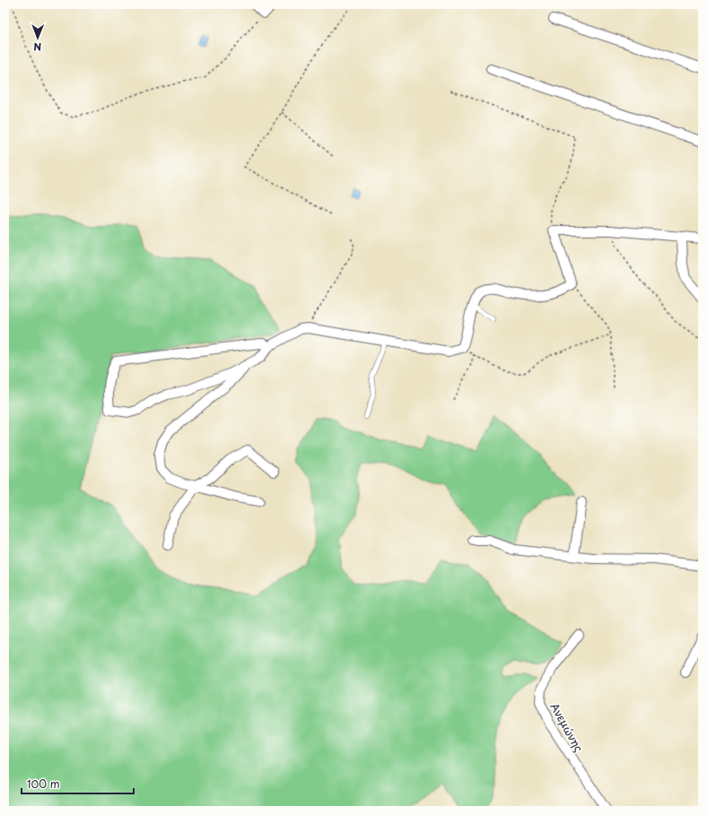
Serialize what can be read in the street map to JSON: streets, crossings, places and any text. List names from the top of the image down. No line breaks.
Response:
{"streets":{"street":["Ανεμώνης"]},"scale_bar":"100 m","north":"bottom"}
